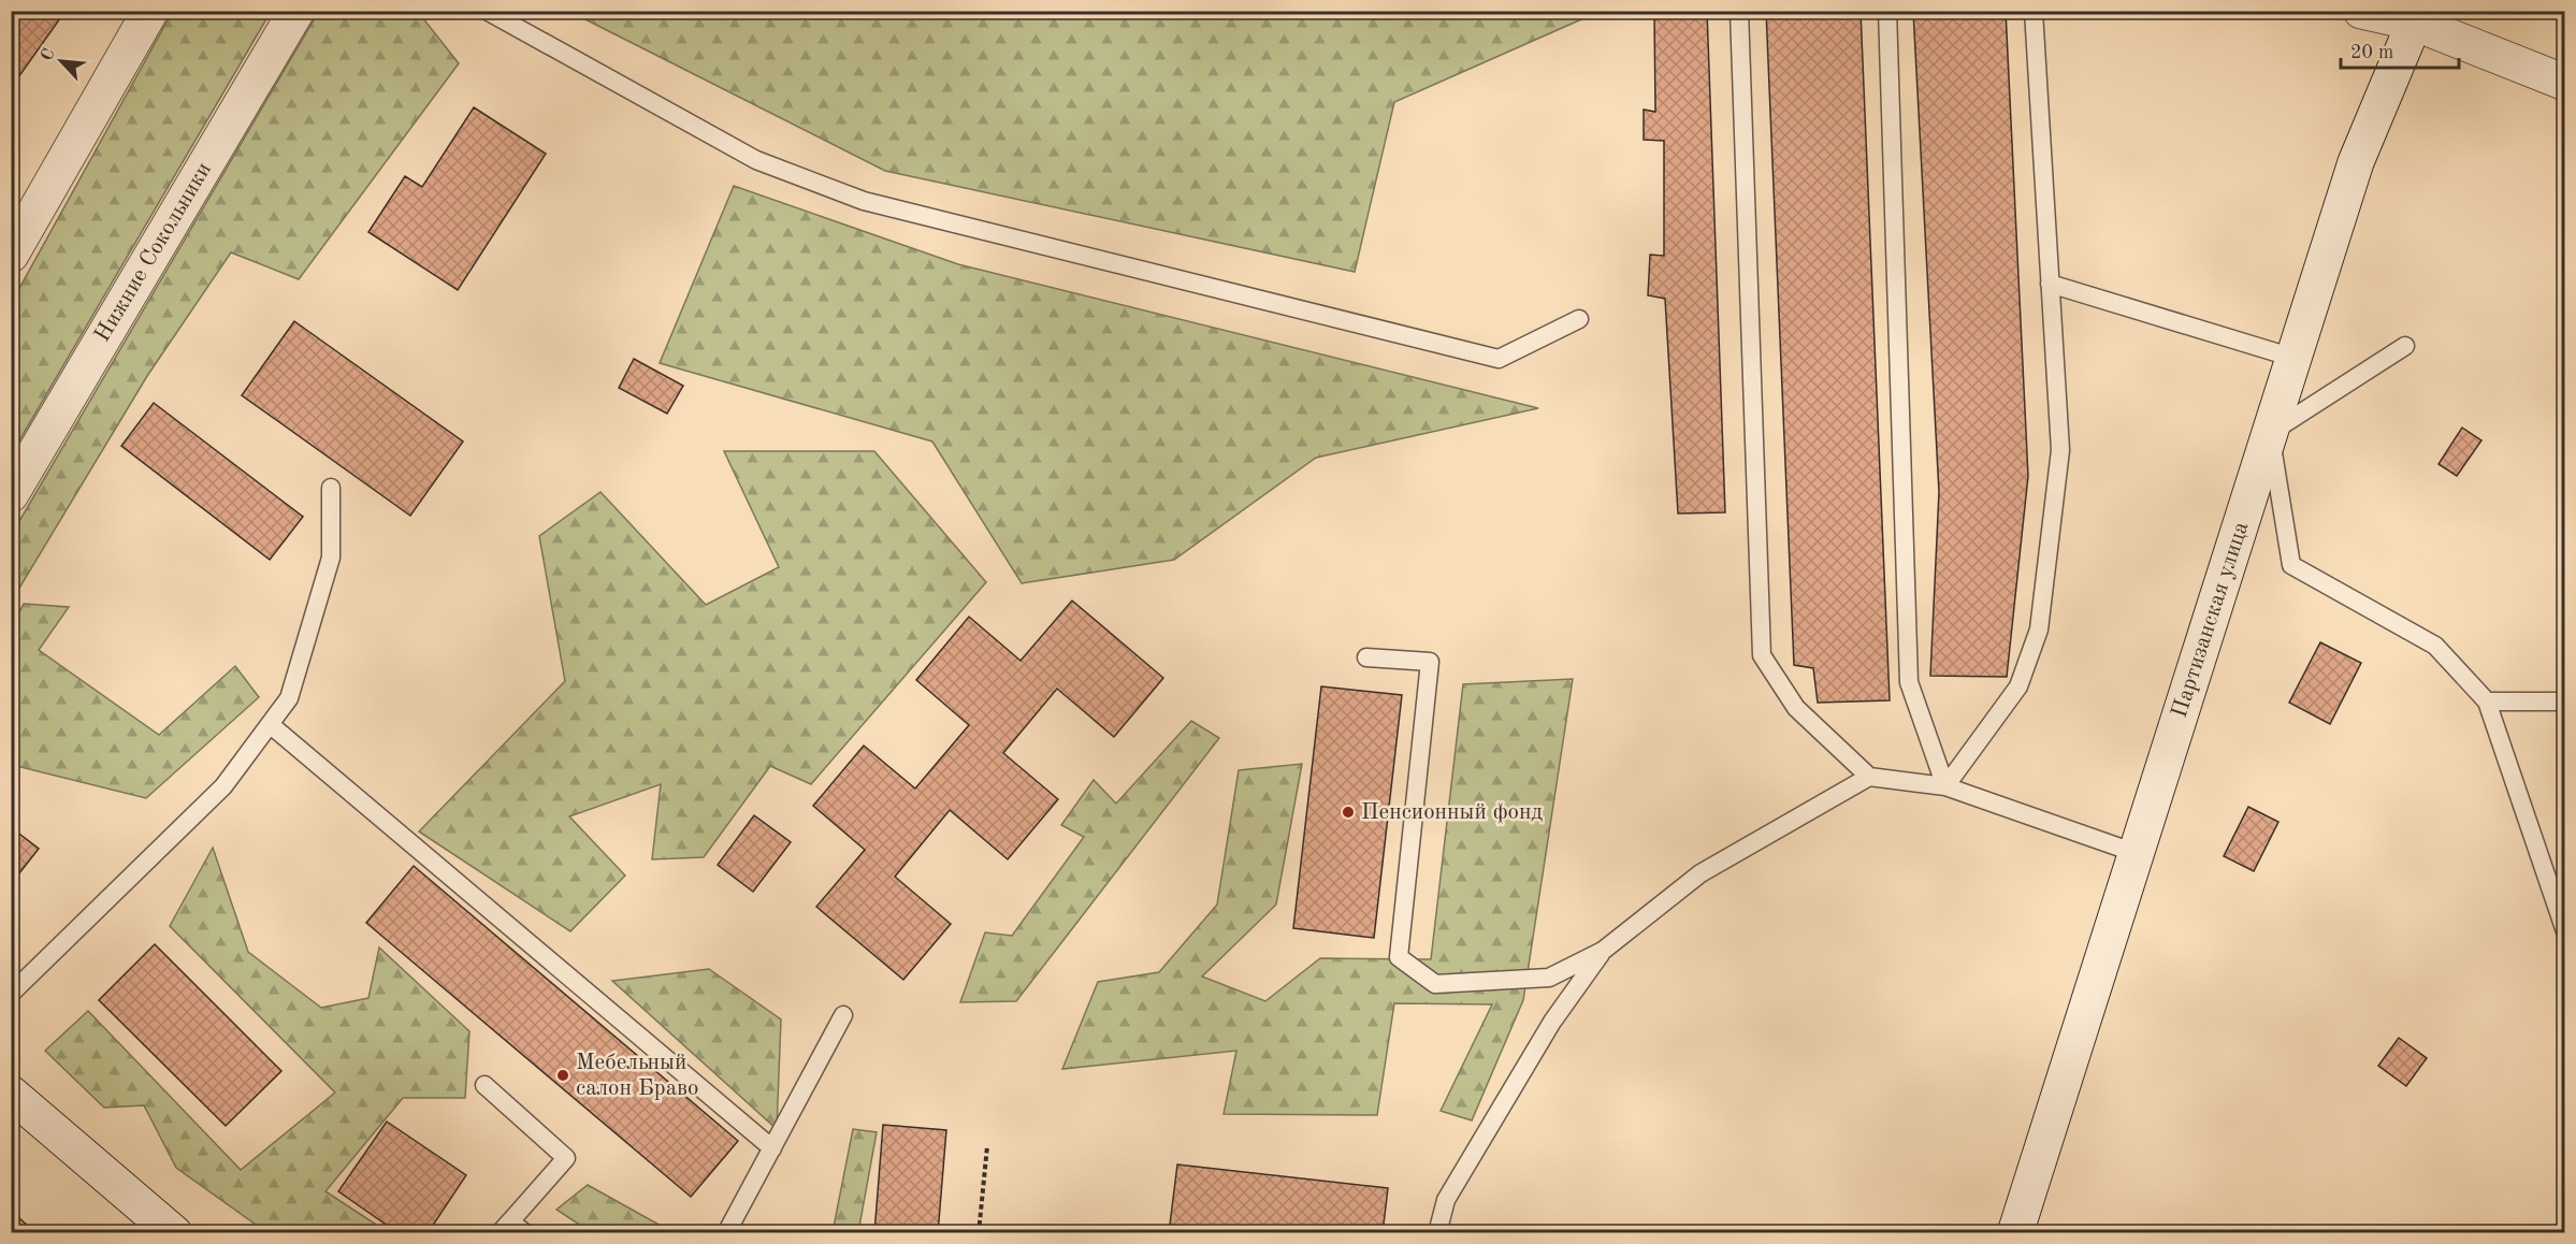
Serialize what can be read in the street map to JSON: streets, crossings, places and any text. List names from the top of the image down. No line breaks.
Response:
{"streets":{"main road":["Нижние Сокольники","Партизанская улица"]},"places":["Пенсионный фонд","Мебельный салон Браво"],"scale_bar":"20 m","north":"top left"}
